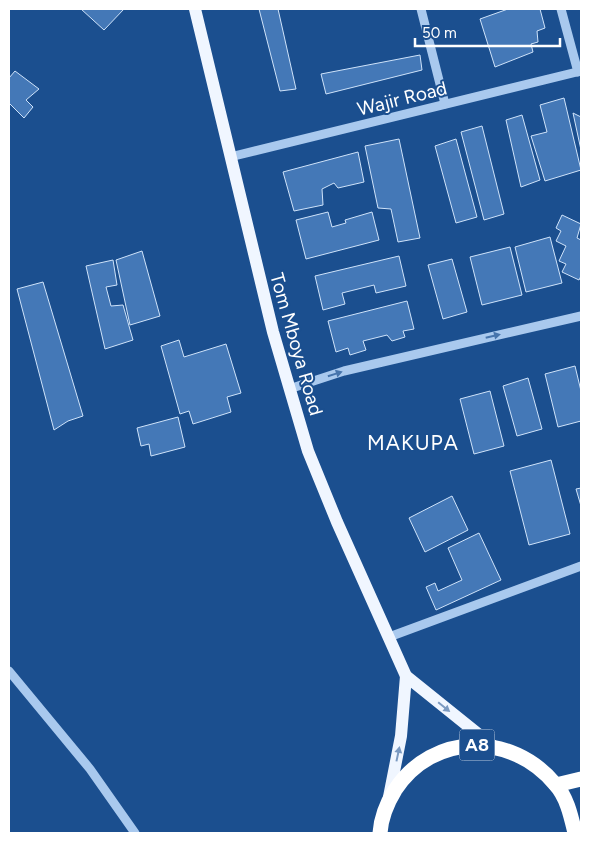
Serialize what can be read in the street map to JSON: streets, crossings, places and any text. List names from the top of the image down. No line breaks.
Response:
{"streets":{"highway":["A8"],"main road":["Tom Mboya Road"],"street":["Wajir Road"]},"crossings":[["Wajir Road","Tom Mboya Road"]],"districts":["MAKUPA"],"scale_bar":"50 m"}
